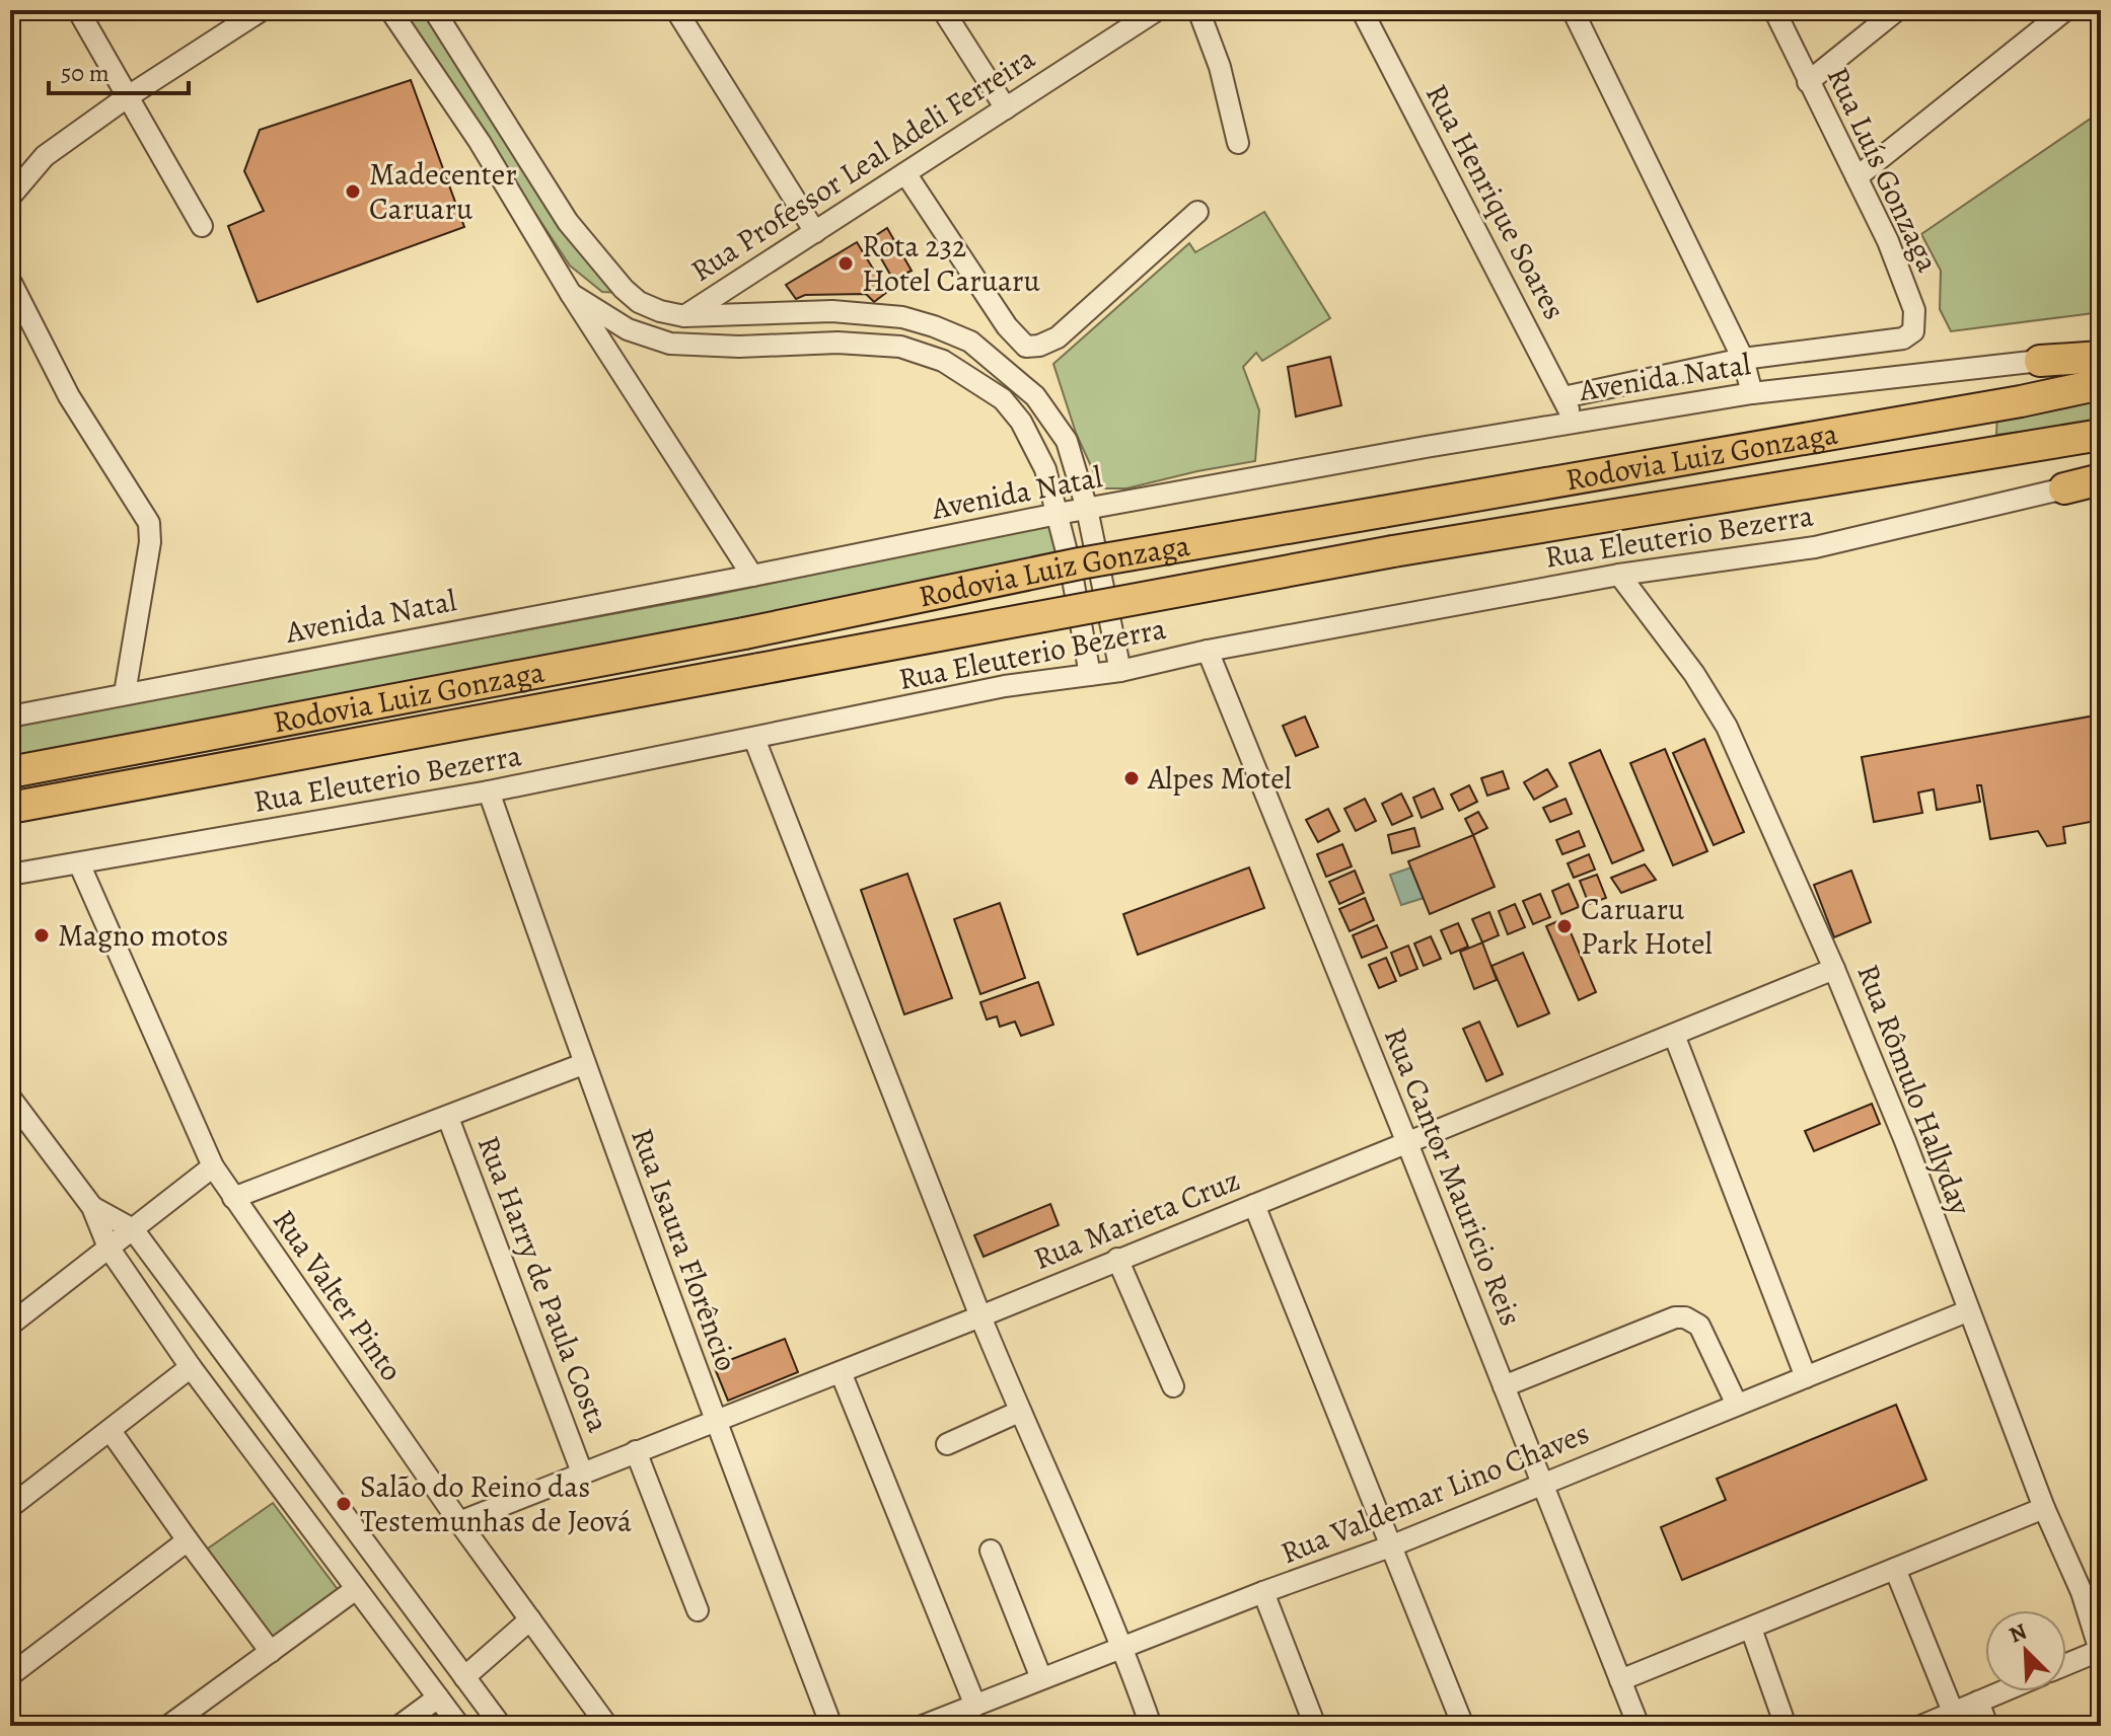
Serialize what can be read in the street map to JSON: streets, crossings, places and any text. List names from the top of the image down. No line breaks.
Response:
{"streets":{"highway":["Rodovia Luiz Gonzaga"],"street":["Rua Professor Leal Adeli Ferreira","Rua Luís Gonzaga","Rua Henrique Soares","Avenida Natal","Rua Eleuterio Bezerra","Rua Rômulo Hallyday","Rua Cantor Mauricio Reis","Rua Marieta Cruz","Rua Isaura Florêncio","Rua Harry de Paula Costa","Rua Valter Pinto","Rua Valdemar Lino Chaves"]},"crossings":[["Rua Henrique Soares","Avenida Natal"],["Rua Eleuterio Bezerra","Rua Rômulo Hallyday"],["Rua Eleuterio Bezerra","Rua Cantor Mauricio Reis"],["Rua Eleuterio Bezerra","Rua Isaura Florêncio"],["Rua Eleuterio Bezerra","Rua Valter Pinto"],["Rua Rômulo Hallyday","Rua Marieta Cruz"],["Rua Rômulo Hallyday","Rua Valdemar Lino Chaves"],["Rua Cantor Mauricio Reis","Rua Marieta Cruz"],["Rua Cantor Mauricio Reis","Rua Valdemar Lino Chaves"],["Rua Marieta Cruz","Rua Isaura Florêncio"],["Rua Marieta Cruz","Rua Harry de Paula Costa"],["Rua Marieta Cruz","Rua Valter Pinto"]],"places":["Madecenter Caruaru","Rota 232 Hotel Caruaru","Alpes Motel","Caruaru Park Hotel","Magno motos","Salão do Reino das Testemunhas de Jeová"],"scale_bar":"50 m","north":"top left"}
